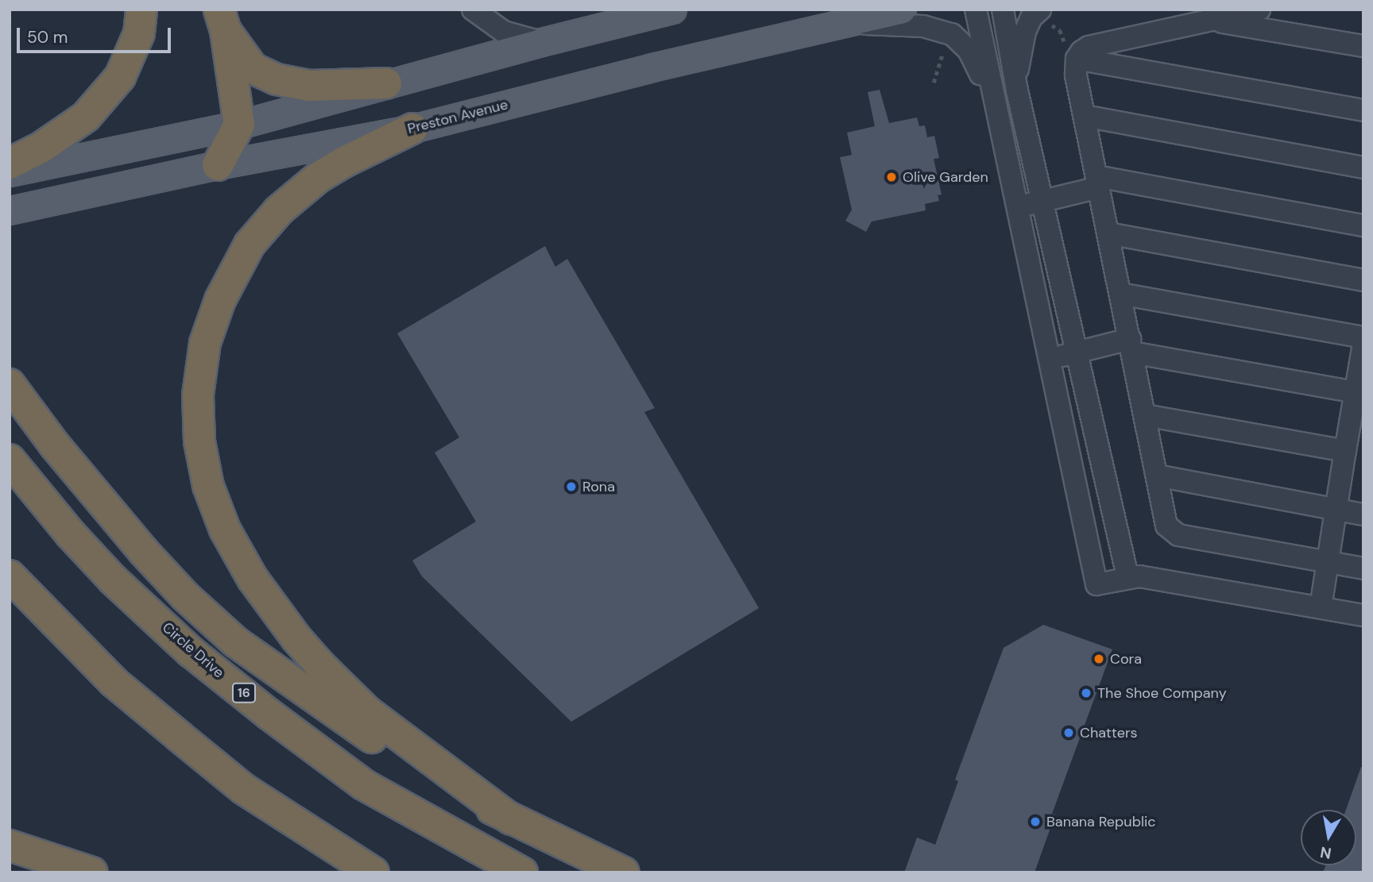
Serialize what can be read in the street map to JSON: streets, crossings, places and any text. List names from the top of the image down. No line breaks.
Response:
{"streets":{"highway":["Circle Drive","16"],"main road":["Preston Avenue"]},"places":["Olive Garden","Rona","Cora","The Shoe Company","Chatters","Banana Republic"],"scale_bar":"50 m","north":"bottom"}
